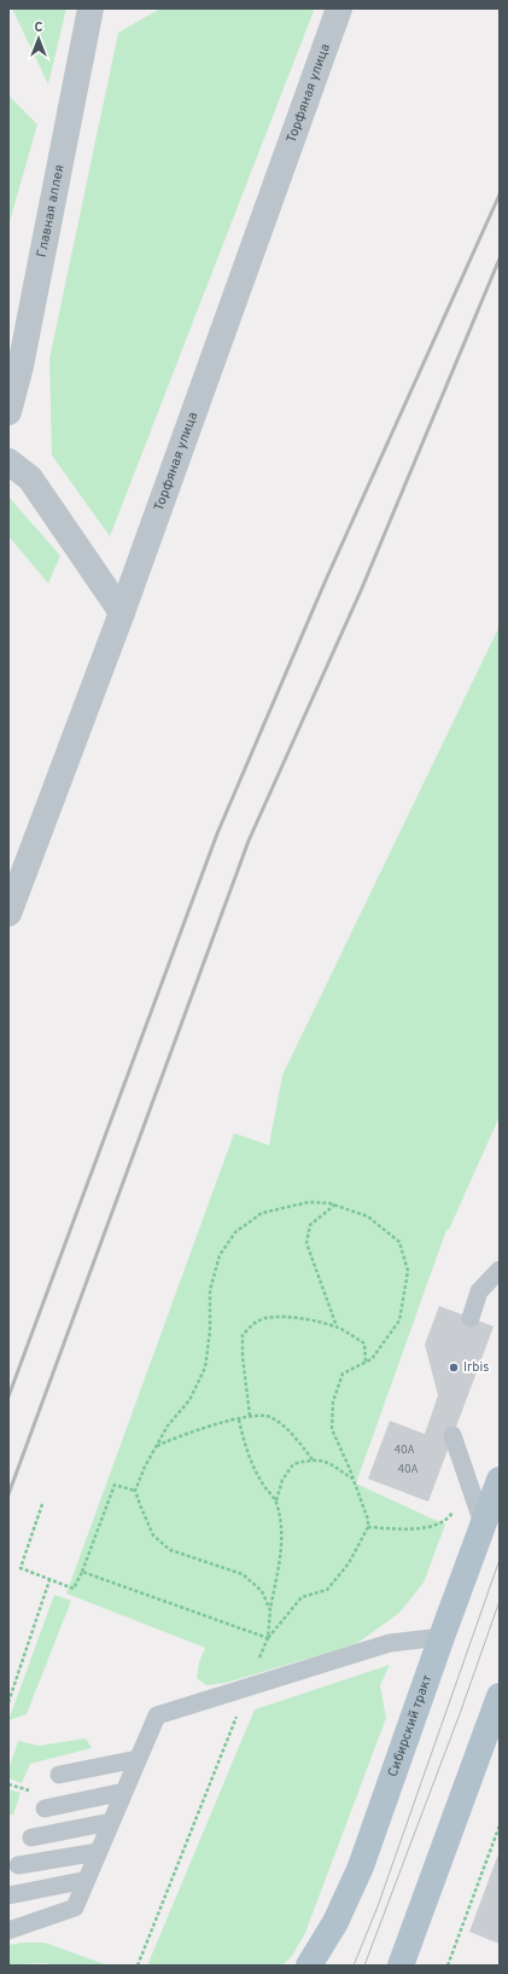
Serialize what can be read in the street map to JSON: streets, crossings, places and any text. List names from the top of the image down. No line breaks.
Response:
{"streets":{"main road":["Сибирский тракт"],"street":["Торфяная улица","Главная аллея"]},"places":["Irbis"],"house_numbers":["40А","40А"],"north":"top"}
